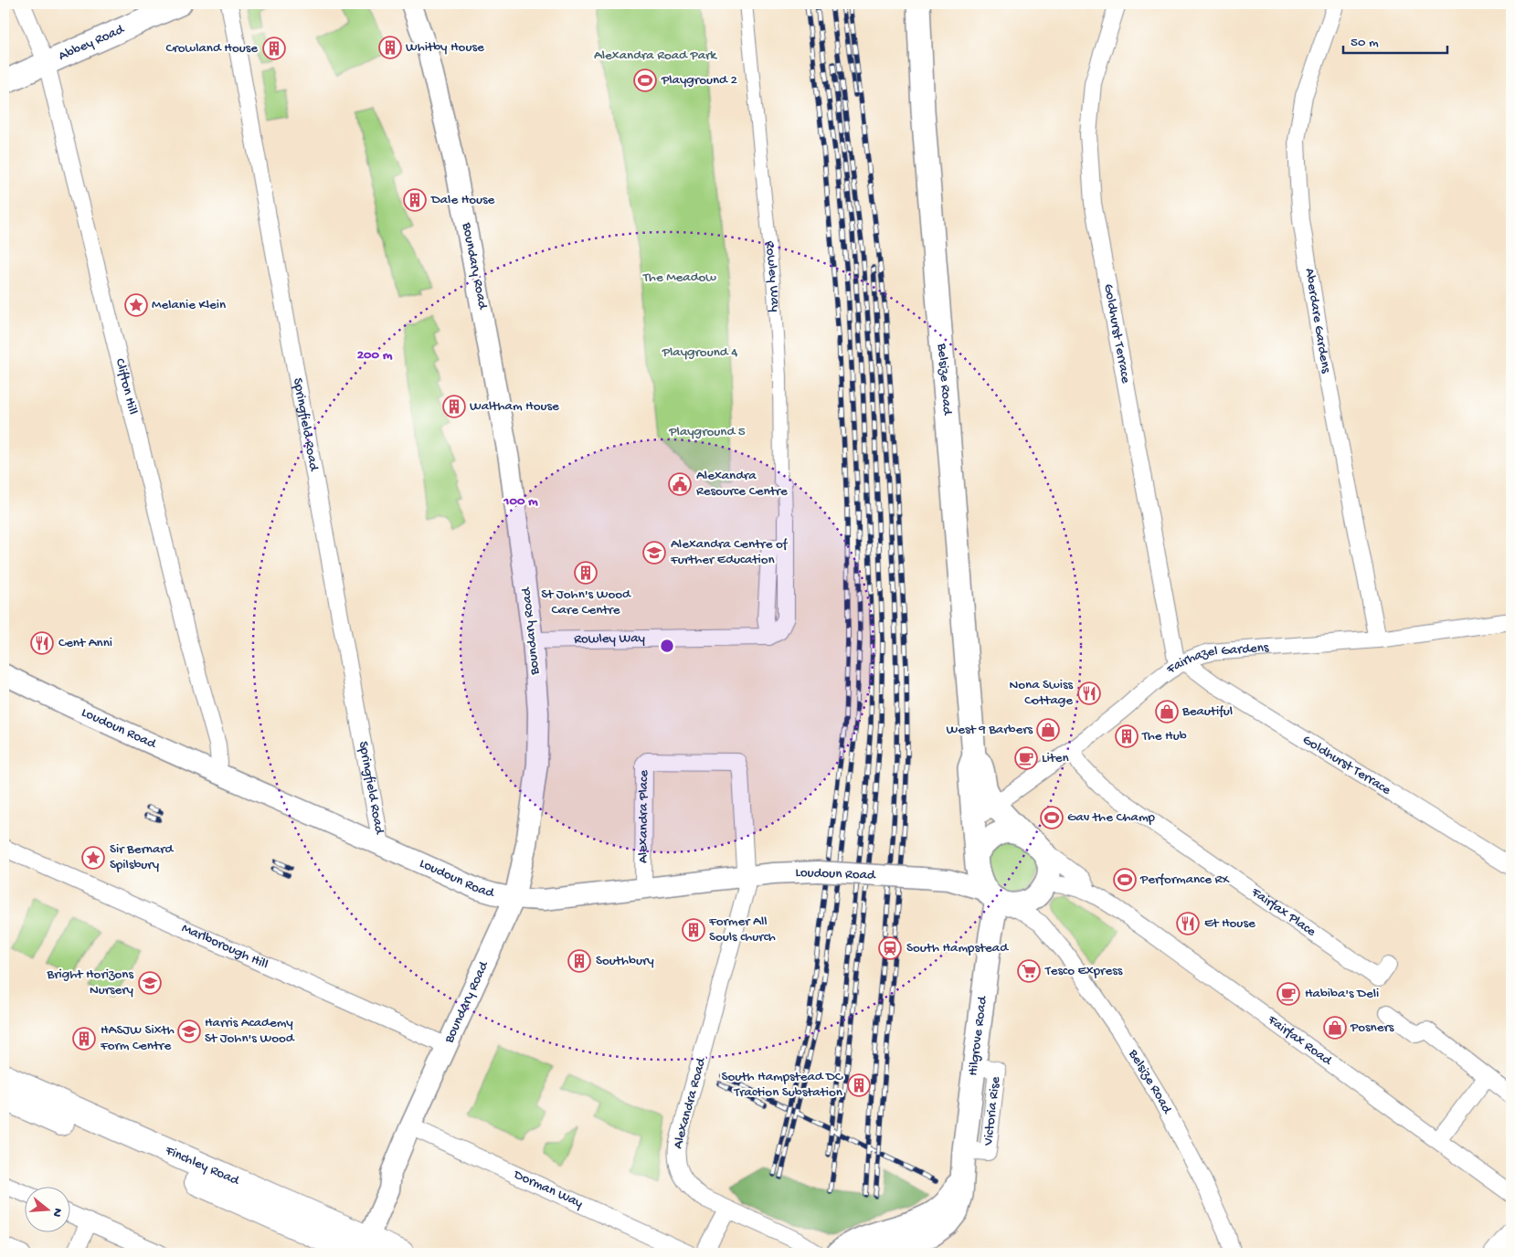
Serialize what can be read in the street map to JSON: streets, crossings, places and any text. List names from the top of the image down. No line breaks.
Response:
{"streets":{"highway":["Finchley Road"],"main road":["Abbey Road","Belsize Road","Hilgrove Road"],"street":["Boundary Road","Rowley Way","Aberdare Gardens","Goldhurst Terrace","Clifton Hill","Springfield Road","Fairhazel Gardens","Loudoun Road","Alexandra Place","Fairfax Place","Marlborough Hill","Fairfax Road","Alexandra Road","Dorman Way"]},"crossings":[["Abbey Road","Clifton Hill"],["Boundary Road","Rowley Way"],["Boundary Road","Loudoun Road"],["Boundary Road","Marlborough Hill"],["Boundary Road","Finchley Road"],["Boundary Road","Dorman Way"],["Aberdare Gardens","Fairhazel Gardens"],["Goldhurst Terrace","Fairhazel Gardens"],["Belsize Road","Fairhazel Gardens"],["Belsize Road","Loudoun Road"],["Belsize Road","Hilgrove Road"],["Belsize Road","Fairfax Road"],["Clifton Hill","Loudoun Road"],["Springfield Road","Loudoun Road"],["Fairhazel Gardens","Fairfax Place"],["Loudoun Road","Alexandra Place"],["Loudoun Road","Hilgrove Road"],["Loudoun Road","Fairfax Road"],["Loudoun Road","Alexandra Road"],["Alexandra Place","Alexandra Road"],["Hilgrove Road","Fairfax Road"]],"parks":["Alexandra Road Park","The Meadow","Playground 4","Playground 5"],"places":{"building":["Whitby House","Crowland House","Dale House","Waltham House","St John's Wood Care Centre","The Hub","Former All Souls church","Southbury","HASJW Sixth Form Centre","South Hampstead DC Traction Substation"],"sports":["Playground 2","Gav the Champ","Performance RX"],"place":["Melanie Klein","Sir Bernard Spilsbury"],"public building":["Alexandra Resource Centre"],"school or university":["Alexandra Centre of Further Education","Bright Horizons Nursery","Harris Academy St John's Wood"],"restaurant":["Cent Anni","Nona Swiss Cottage","Et House"],"shop":["Beautiful","West 9 Barbers","Posners"],"cafe":["Liten","Habiba's Deli"],"station":["South Hampstead"],"supermarket":["Tesco Express"]},"scale_bar":"50 m","north":"right","rings":["200 m","100 m"]}
